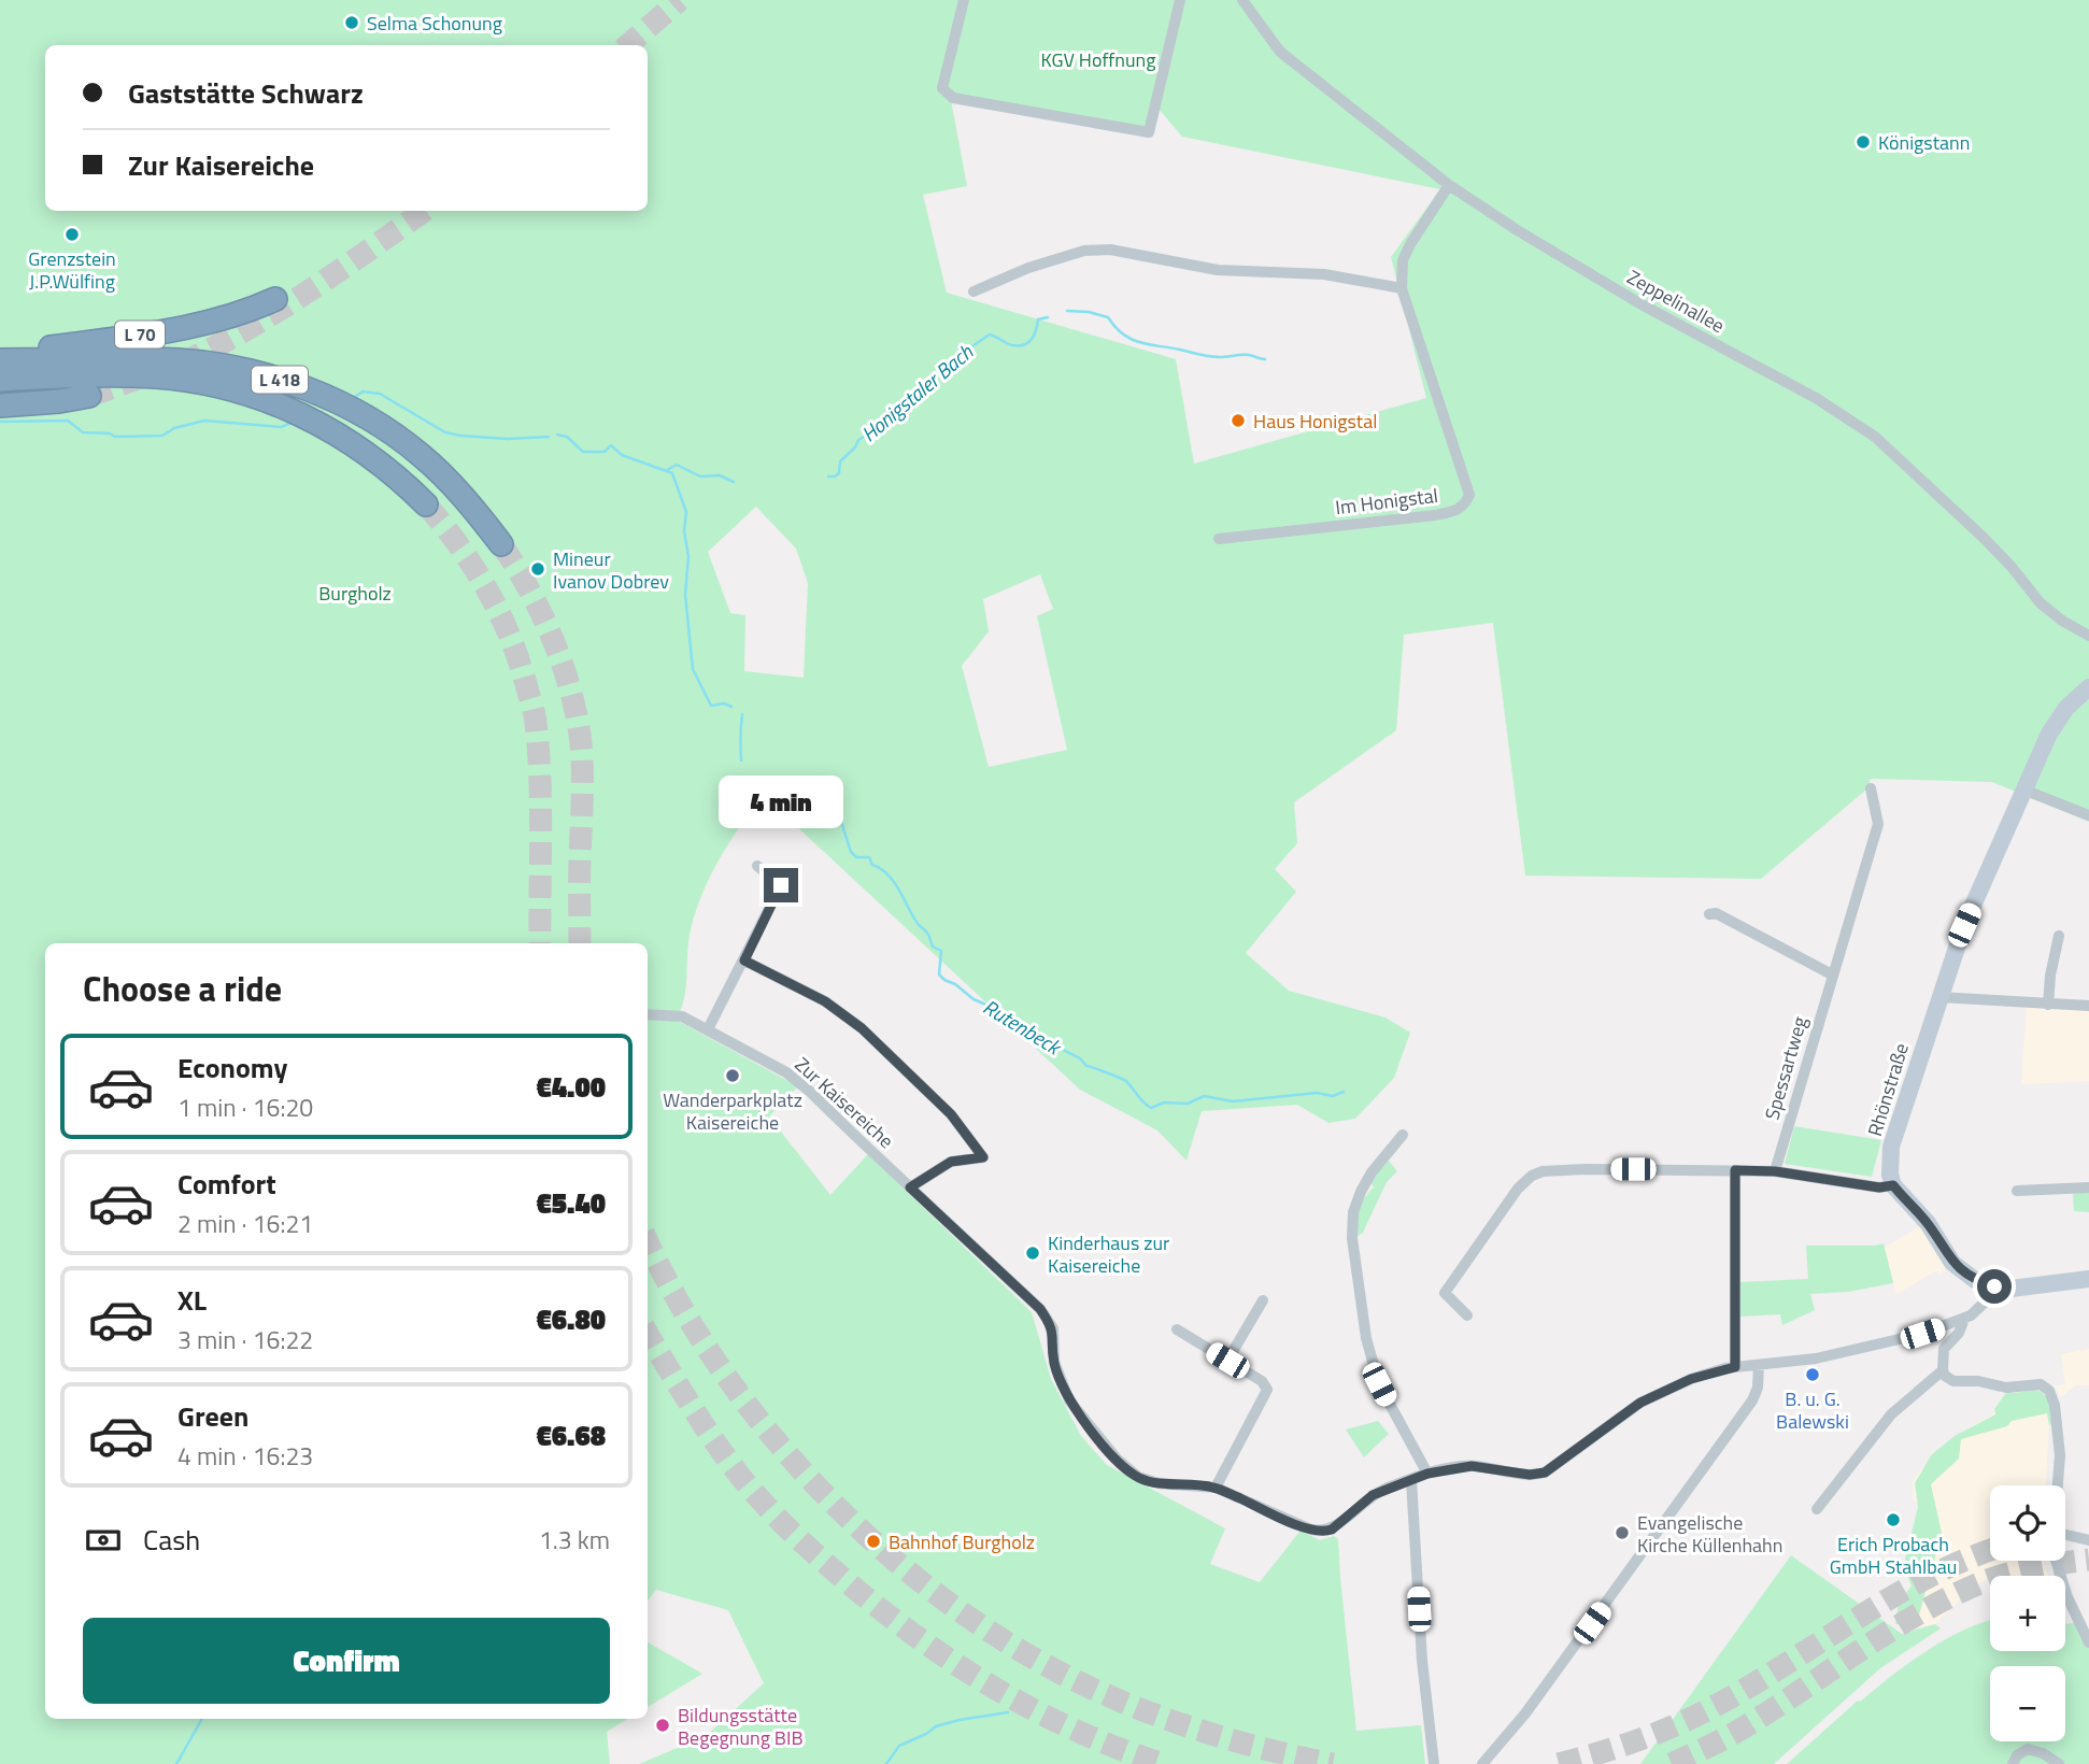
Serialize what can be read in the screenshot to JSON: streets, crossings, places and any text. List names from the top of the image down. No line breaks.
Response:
{"streets":{"highway":["L 70","L 418"],"street":["Zeppelinallee","Im Honigstal","Spessartweg","Rhönstraße","Zur Kaisereiche"]},"crossings":[["Zeppelinallee","Im Honigstal"],["L 70","L 418"]],"water":["Honigstaler Bach","Rutenbeck"],"parks":["KGV Hoffnung","Burgholz"],"places":["Selma Schonung","Königstann","Grenzstein J.P.Wülfing","Haus Honigstal","Mineur Ivanov Dobrev","Wanderparkplatz Kaisereiche","Kinderhaus zur Kaisereiche","B. u. G. Balewski","Erich Probach GmbH Stahlbau","Evangelische Kirche Küllenhahn","Bahnhof Burgholz","Bildungsstätte Begegnung BIB"],"page":{"banner":["Gaststätte Schwarz","Zur Kaisereiche"],"bubble":"4 min","heading":"Choose a ride","list":[{"name":"Economy","note":"1 min · 16:20","value":"€4.00"},{"name":"Comfort","note":"2 min · 16:21","value":"€5.40"},{"name":"XL","note":"3 min · 16:22","value":"€6.80"},{"name":"Green","note":"4 min · 16:23","value":"€6.68"}],"map_buttons":["+","−"],"pay":["Cash","1.3 km"],"buttons":"Confirm"}}
